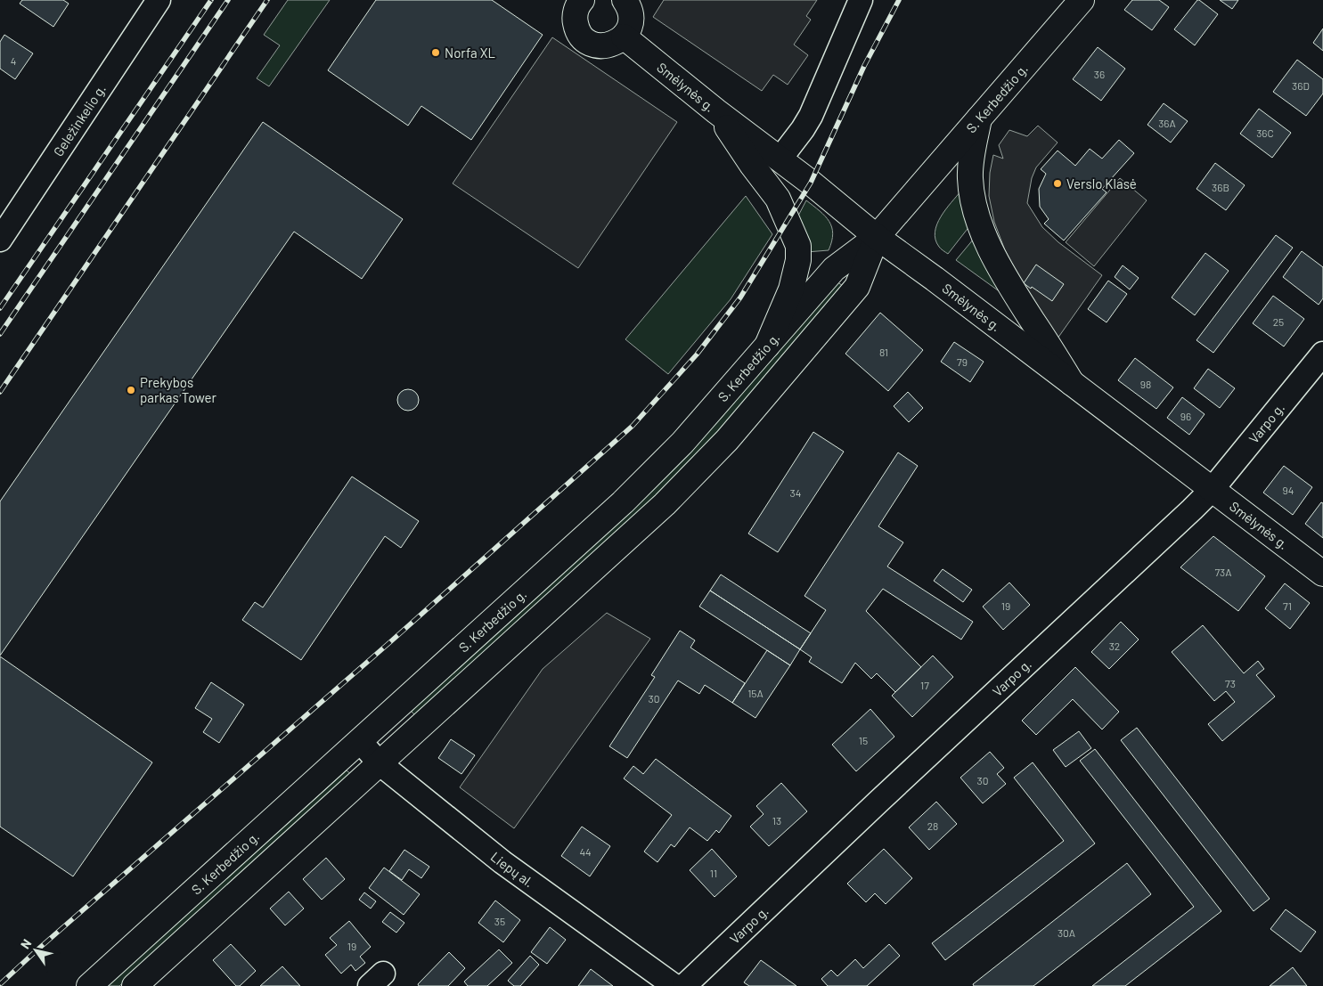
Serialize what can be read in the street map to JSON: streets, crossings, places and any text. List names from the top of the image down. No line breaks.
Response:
{"streets":{"main road":["Smėlynės g.","S. Kerbedžio g."],"street":["Geležinkelio g.","Varpo g.","Liepų al."]},"crossings":[["Smėlynės g.","S. Kerbedžio g."],["Smėlynės g.","Varpo g."],["S. Kerbedžio g.","Liepų al."]],"places":["Norfa XL","Verslo Klasė","Prekybos parkas Tower"],"house_numbers":["4","36","36D","36A","36C","36B","25","81","79","98","96","94","34","73A","19","71","32","73","17","15A","30","15","30","13","28","44","11","35","30A","19"],"north":"top left"}
